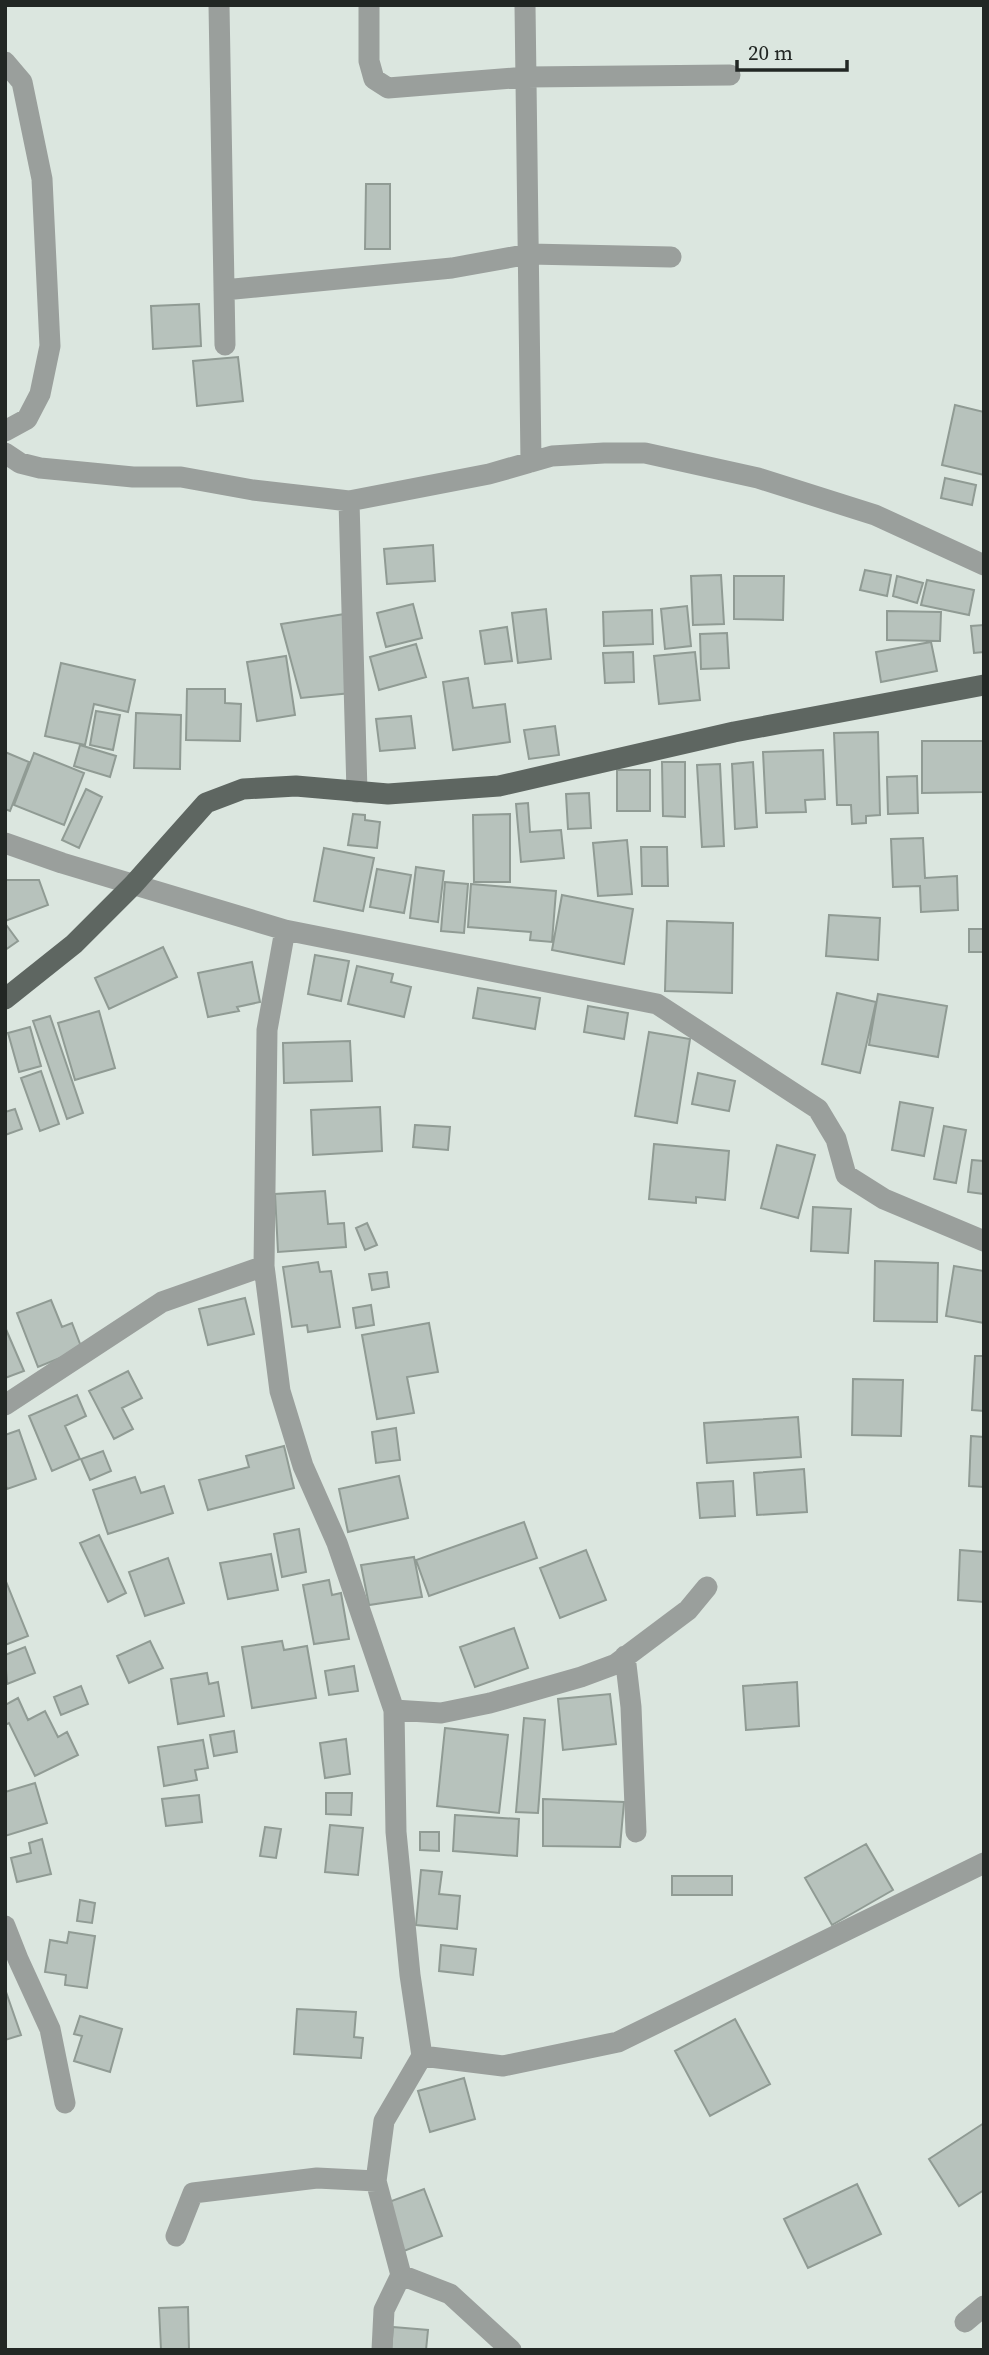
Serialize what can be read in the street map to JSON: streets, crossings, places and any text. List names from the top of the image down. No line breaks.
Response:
{"scale_bar":"20 m"}
